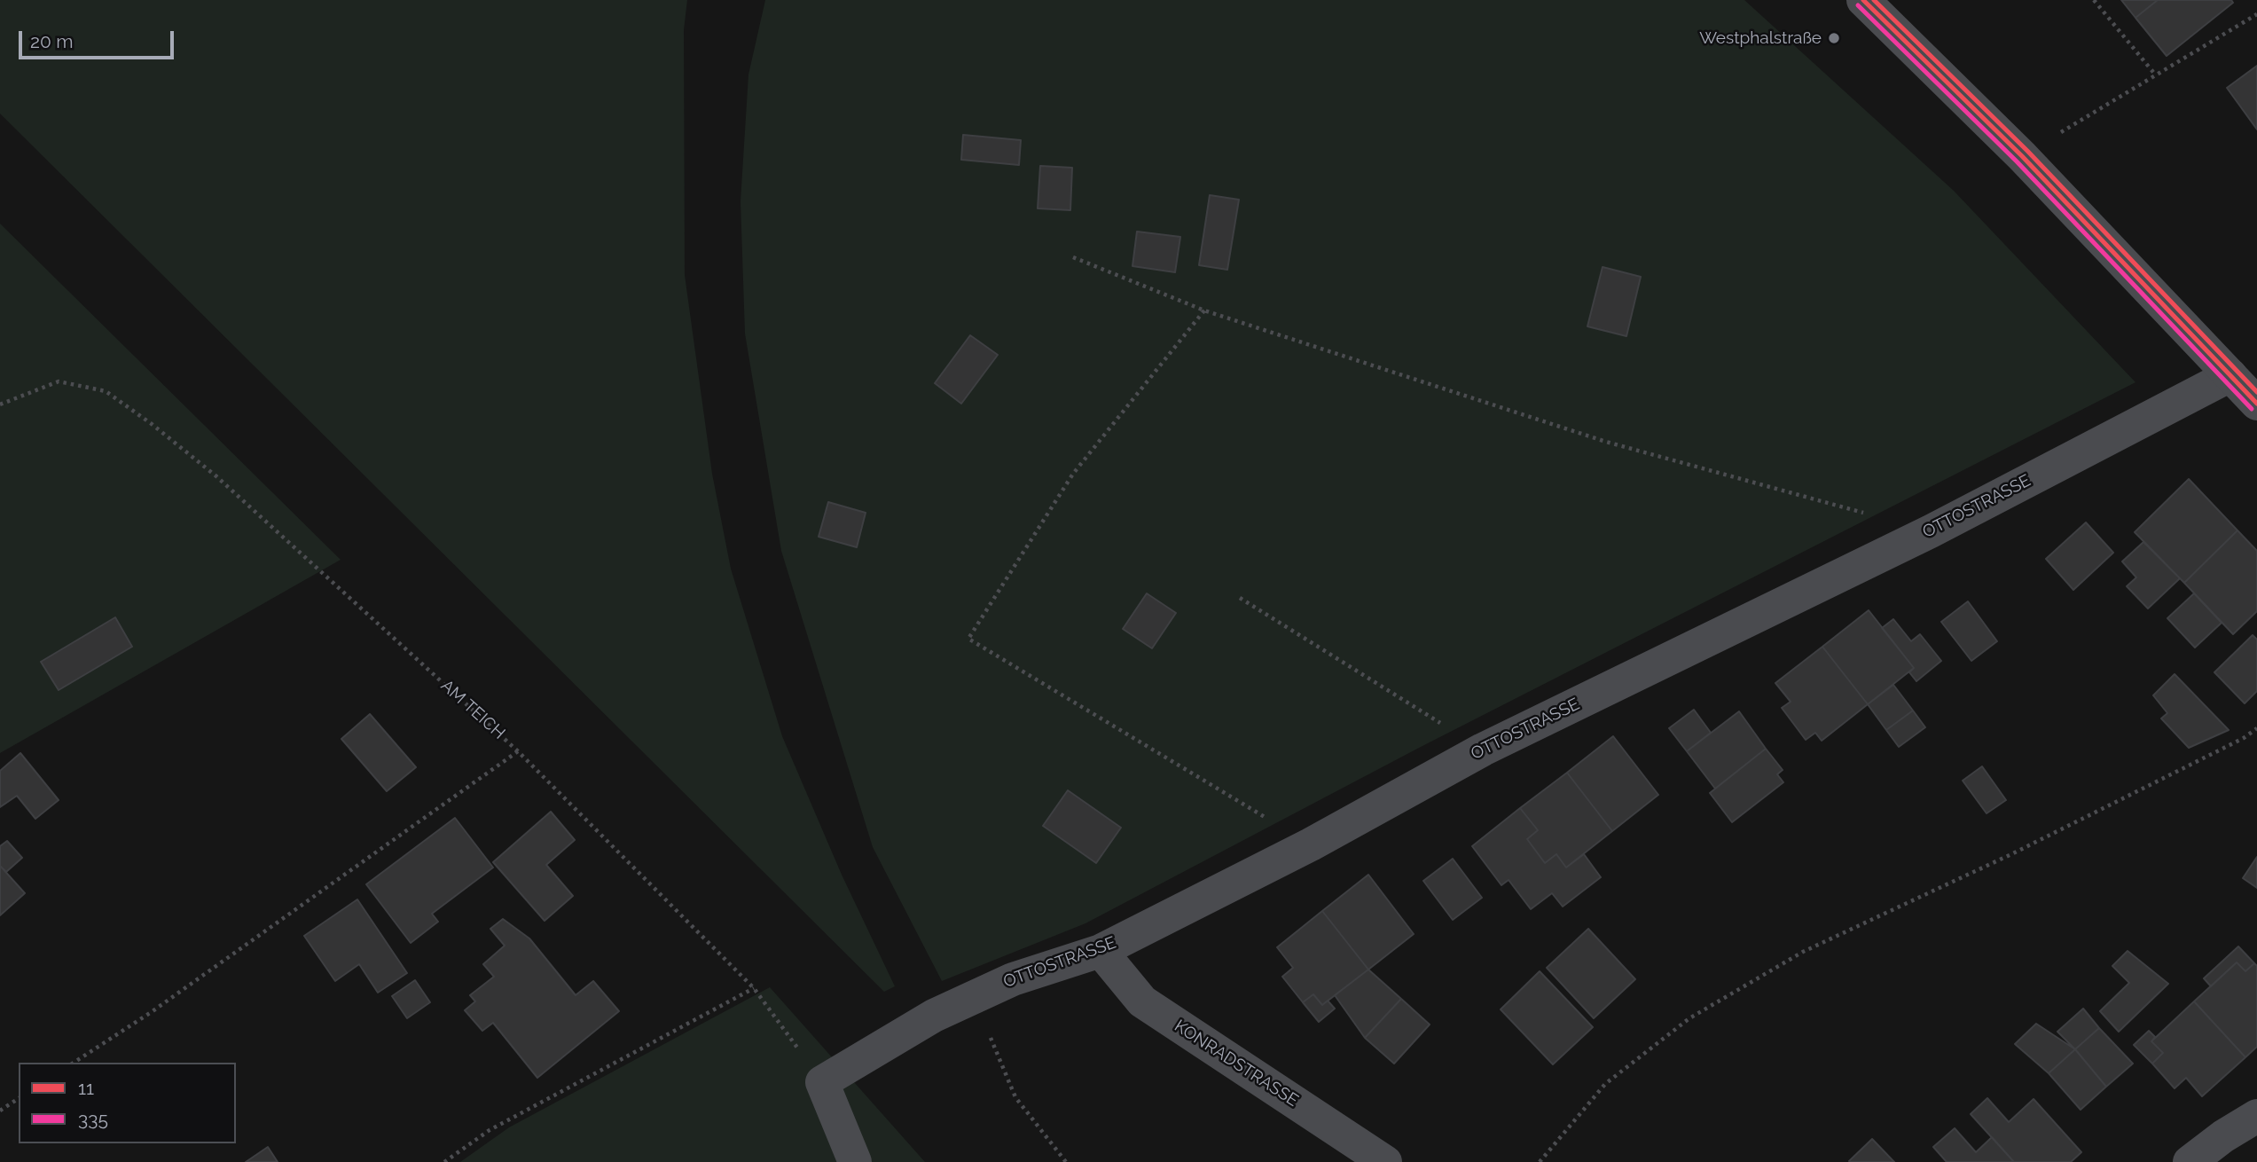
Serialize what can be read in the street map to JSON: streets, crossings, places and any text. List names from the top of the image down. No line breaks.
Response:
{"streets":{"street":["OTTOSTRASSE","KONRADSTRASSE"],"path":["AM TEICH"]},"crossings":[["OTTOSTRASSE","AM TEICH"],["OTTOSTRASSE","KONRADSTRASSE"]],"places":["Westphalstraße"],"lines":["transit line 11","transit line 335"],"legend":["11","335"],"scale_bar":"20 m"}
